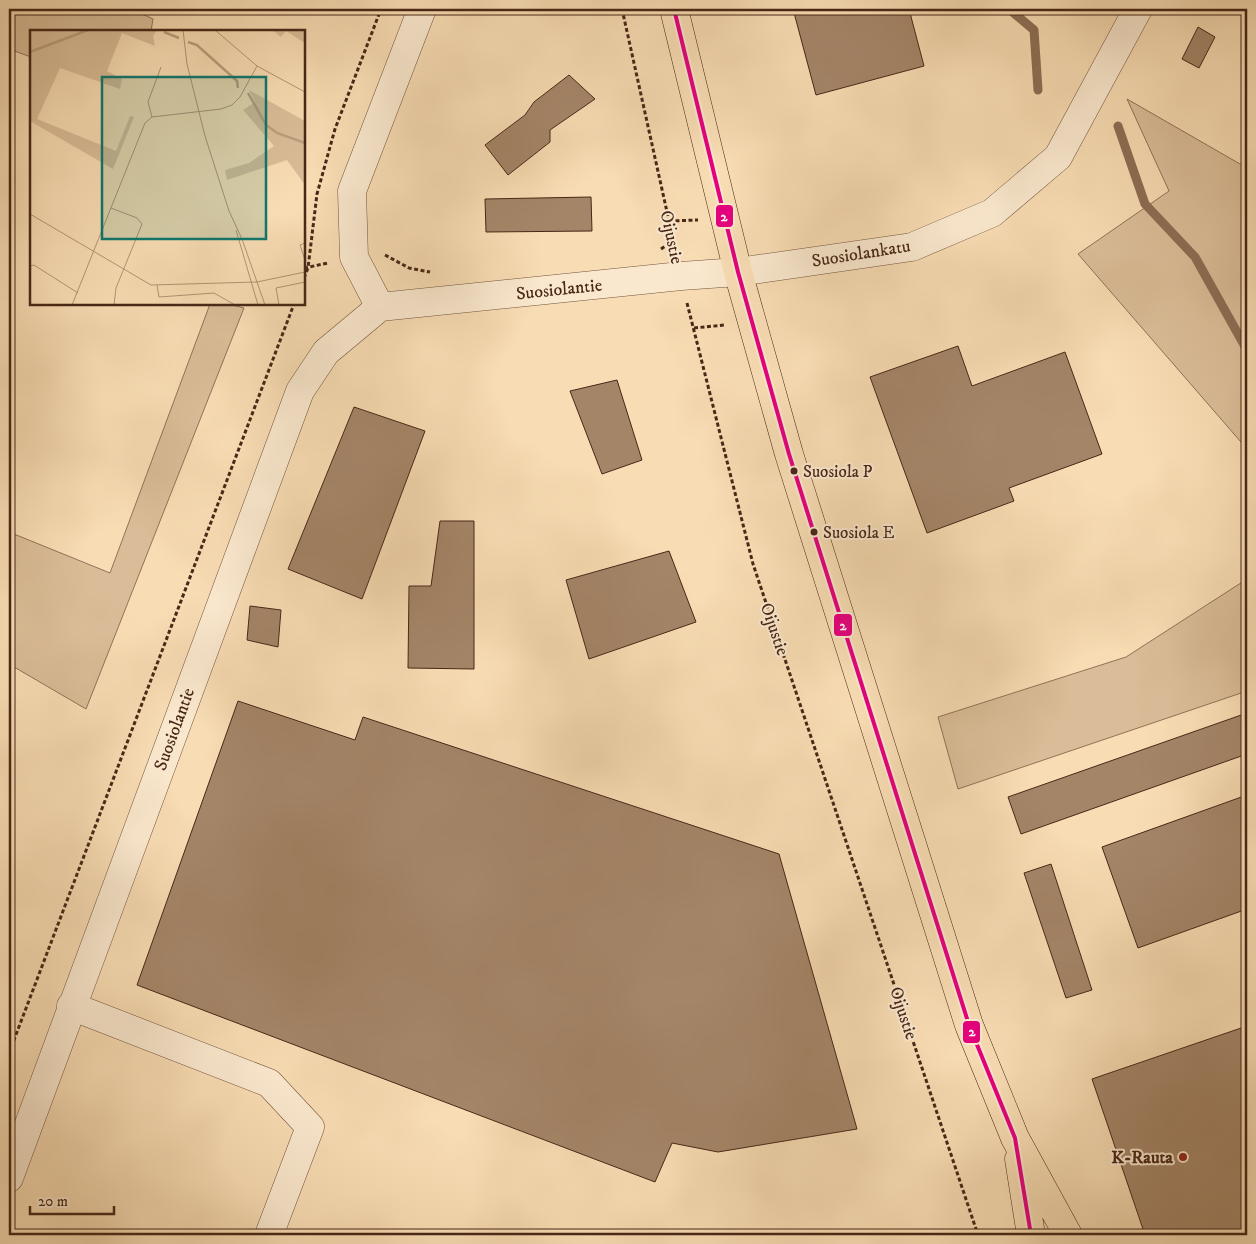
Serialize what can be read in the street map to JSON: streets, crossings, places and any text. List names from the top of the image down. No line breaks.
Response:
{"streets":{"street":["Suosiolankatu","Suosiolantie"],"path":["Oijustie"]},"crossings":[["Oijustie","Suosiolantie"],["Suosiolankatu","Suosiolantie"]],"places":["Suosiola P","Suosiola E","K-Rauta"],"lines":["transit line 2"],"scale_bar":"20 m"}
